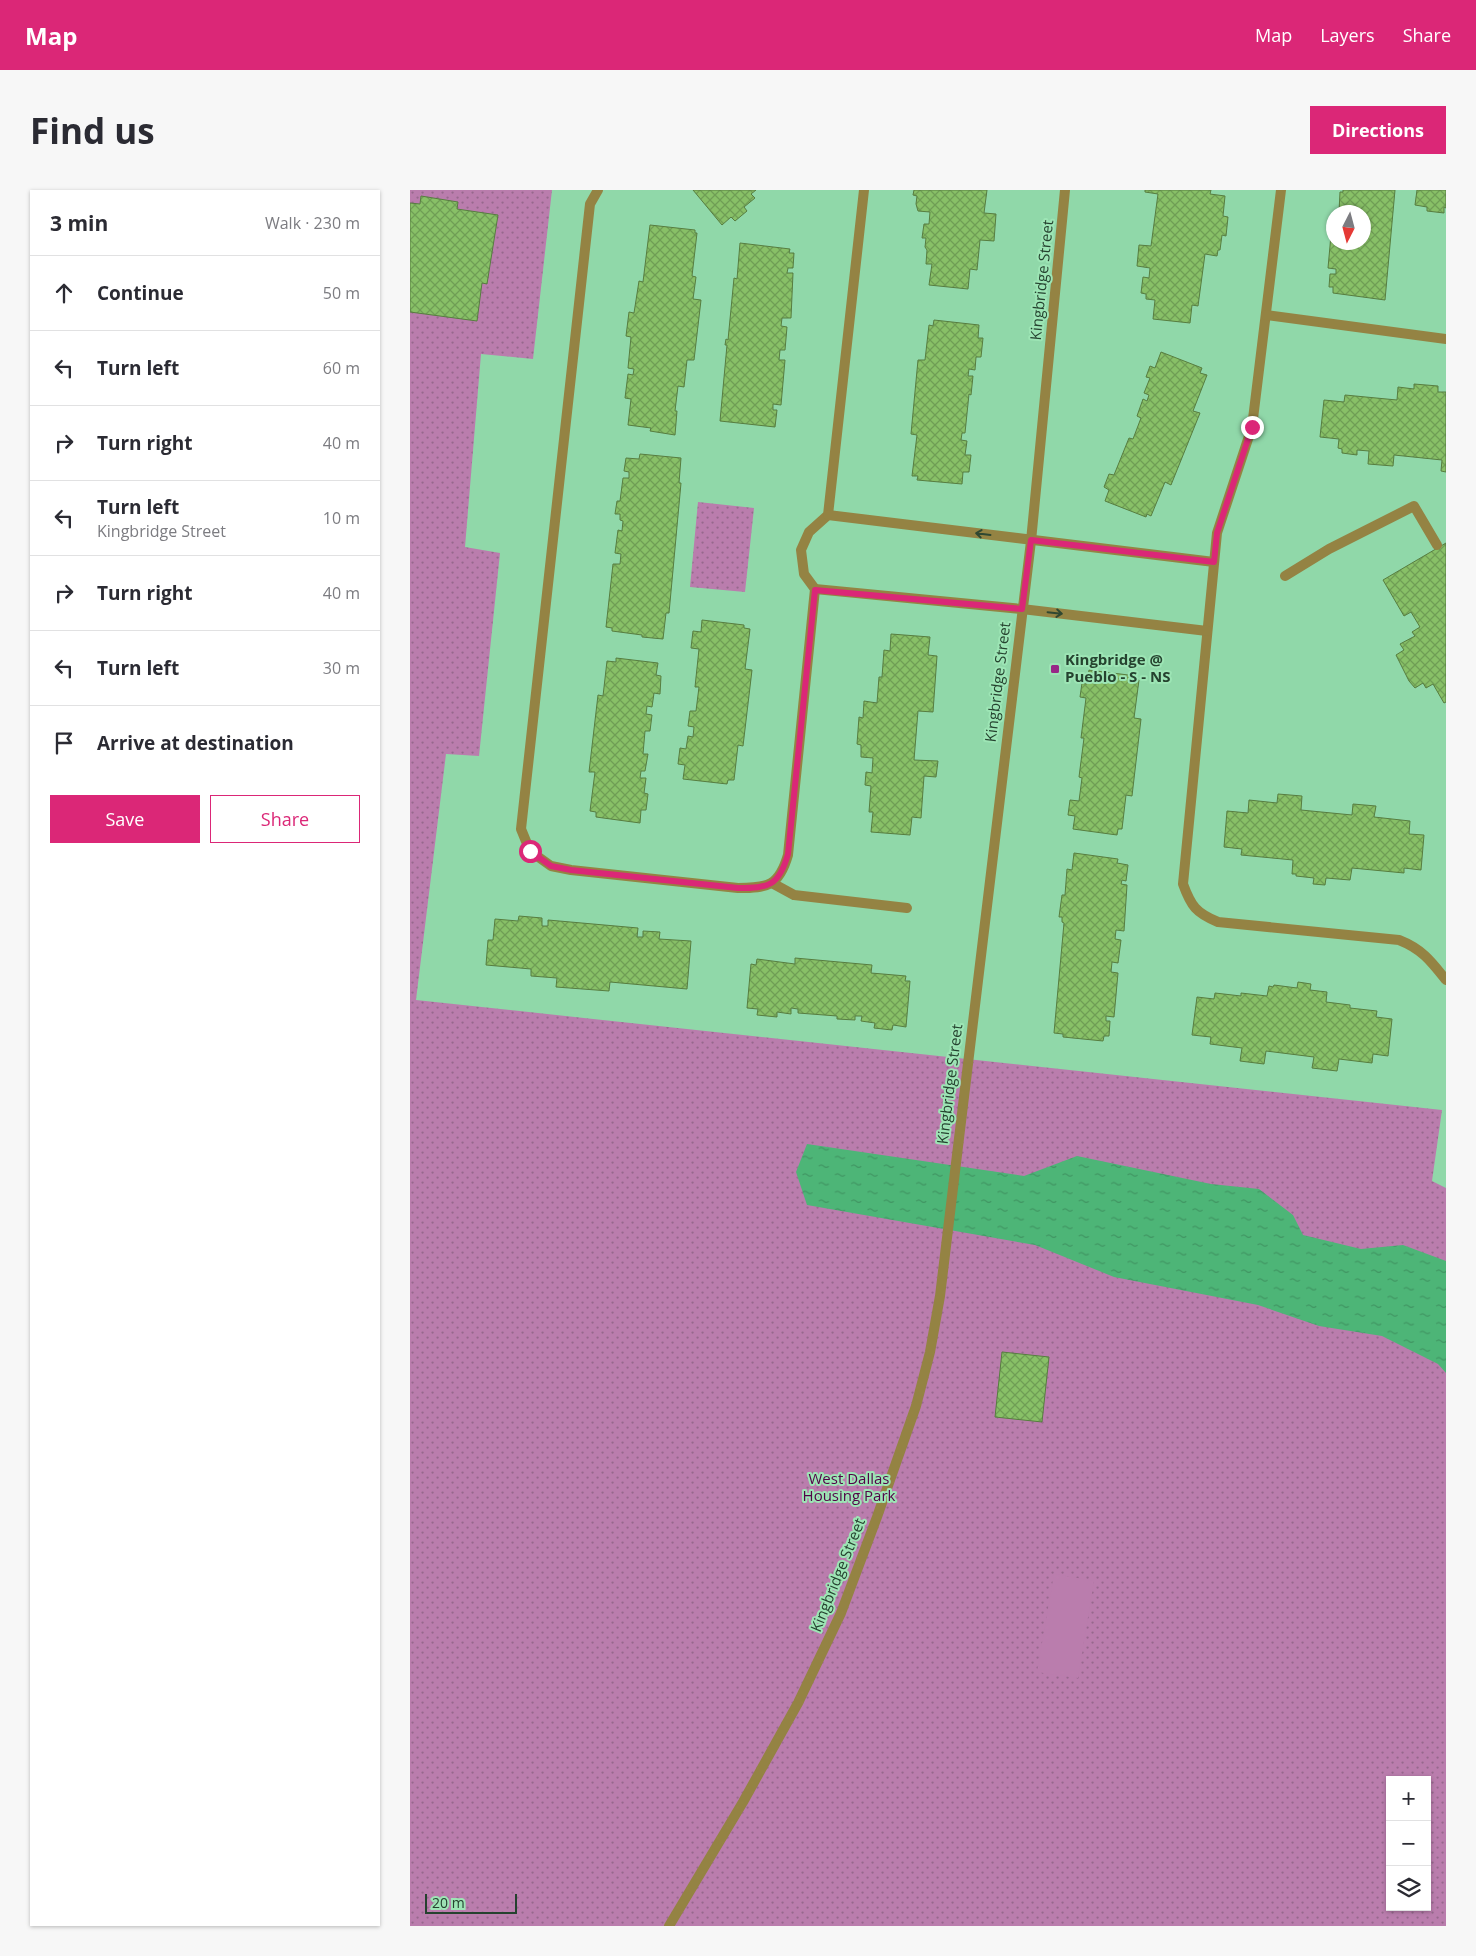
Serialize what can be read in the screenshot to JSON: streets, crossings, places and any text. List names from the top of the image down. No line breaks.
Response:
{"streets":{"street":["Kingbridge Street"]},"parks":["West Dallas Housing Park"],"places":{"transit":["Kingbridge @ Pueblo - S - NS"]},"scale_bar":"20 m","north":"bottom","page":{"header":"Map","nav":["Map","Layers","Share"],"buttons":["Directions",["Save","Share"]],"title":"Find us","heading":["3 min","Walk · 230 m"],"list":[["Continue","50 m"],["Turn left","60 m"],["Turn right","40 m"],["Turn left","Kingbridge Street","10 m"],["Turn right","40 m"],["Turn left","30 m"],"Arrive at destination"],"map_buttons":["+","−"],"scale":"20 m"}}
